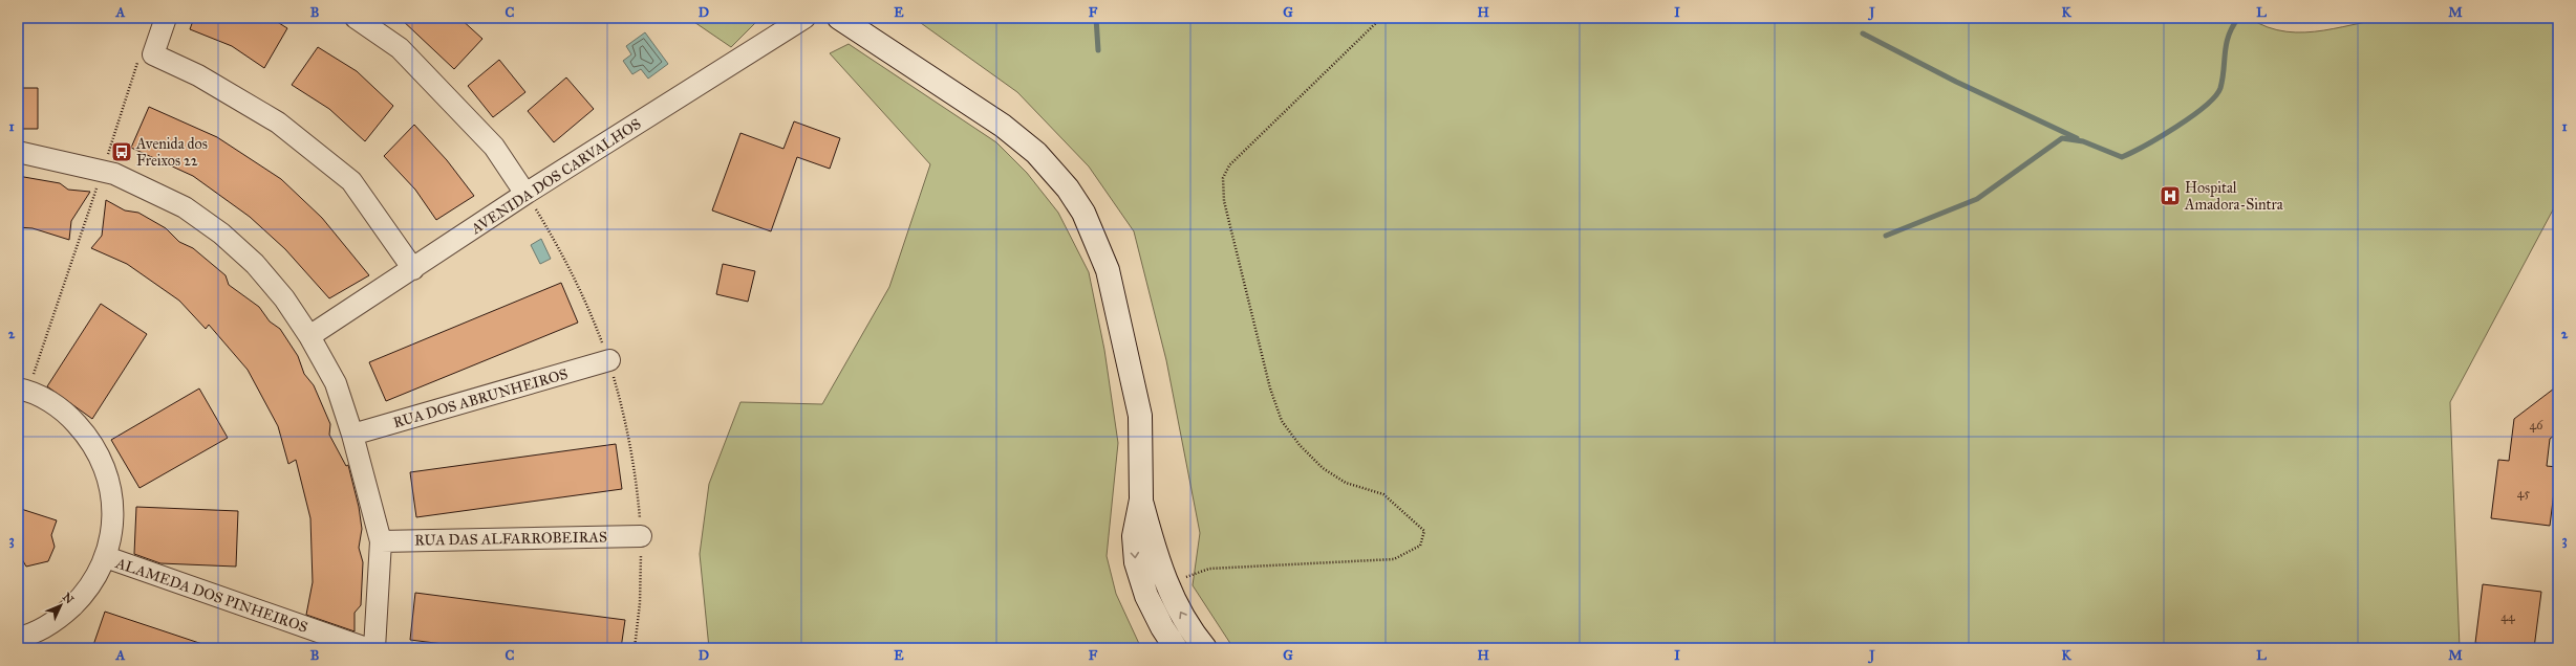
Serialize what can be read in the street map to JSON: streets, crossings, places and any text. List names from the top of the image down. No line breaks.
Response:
{"streets":{"street":["AVENIDA DOS CARVALHOS","RUA DOS ABRUNHEIROS","RUA DAS ALFARROBEIRAS","ALAMEDA DOS PINHEIROS"]},"places":{"bus stop":["Avenida dos Freixos 22"],"hospital":["Hospital Amadora-Sintra"]},"house_numbers":["46","45","44"],"north":"top right","grid":{"columns":["A","B","C","D","E","F","G","H","I","J","K","L","M"],"rows":["1","2","3"]}}
